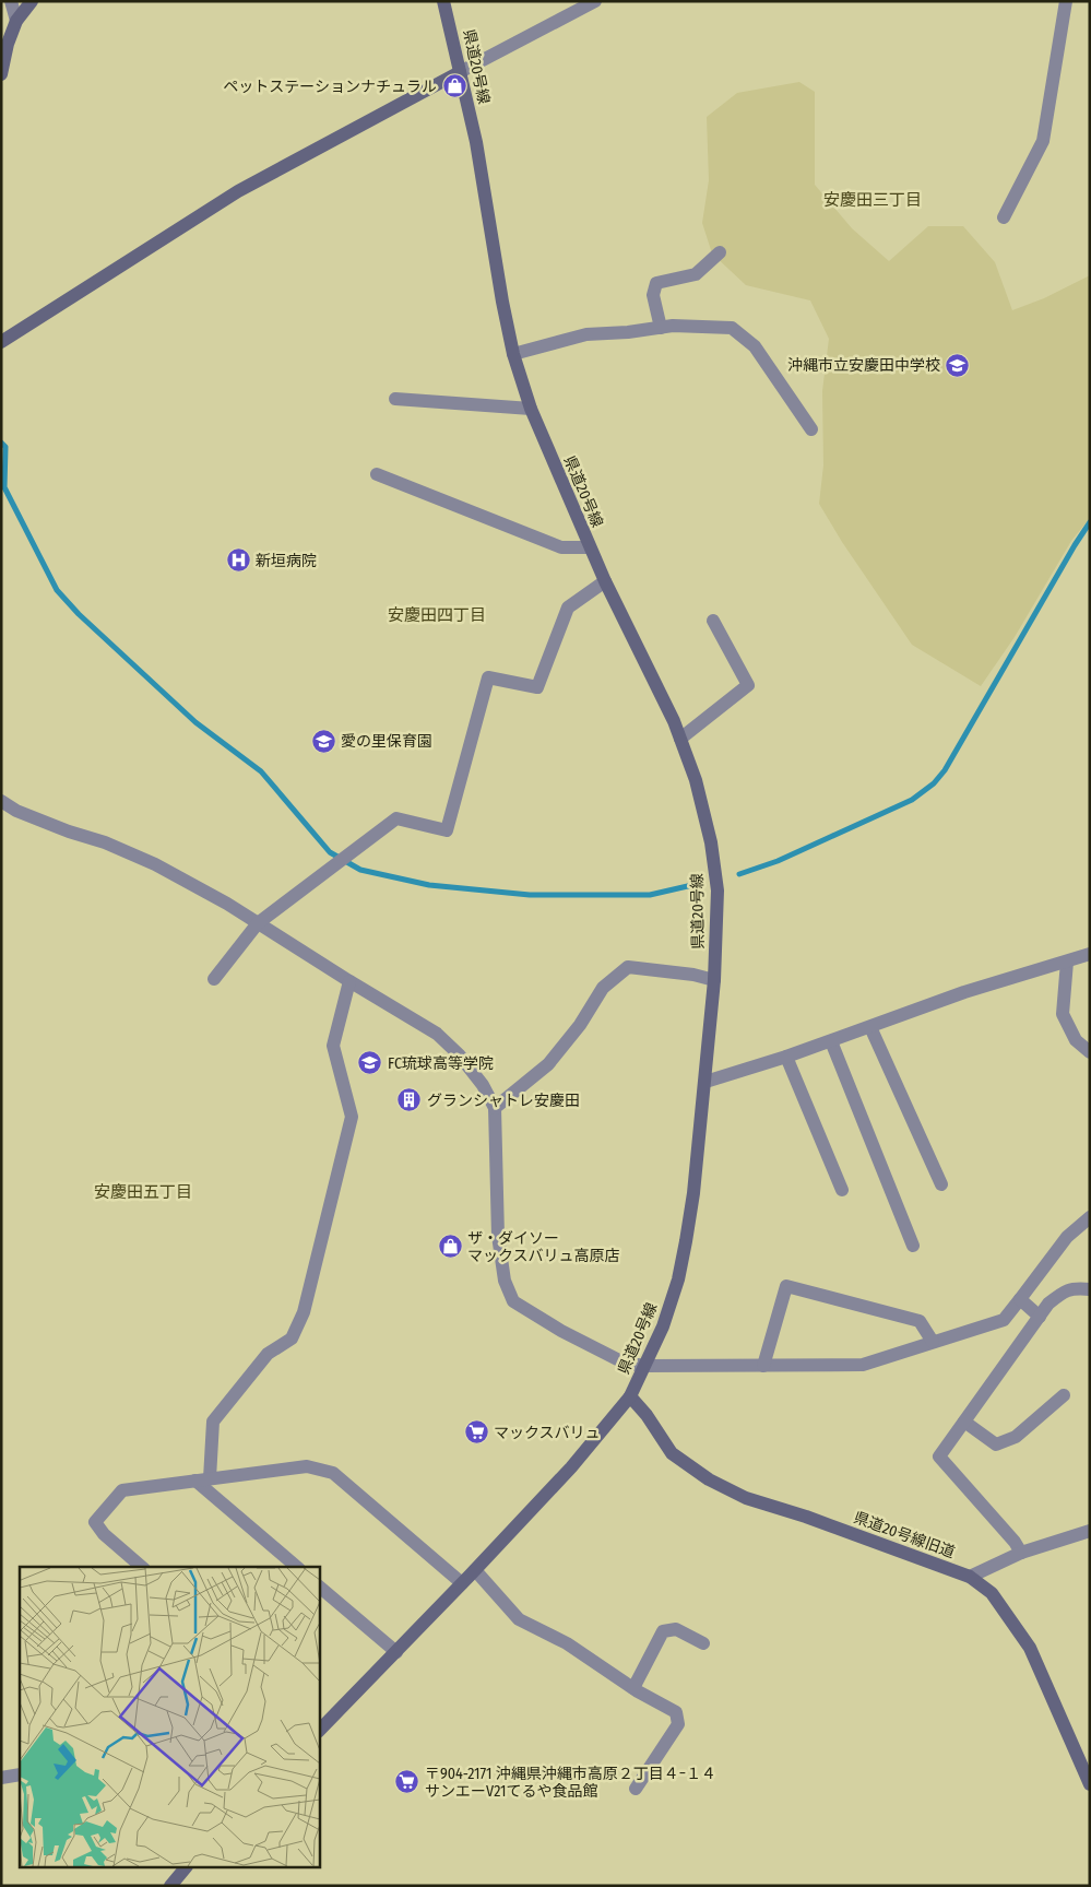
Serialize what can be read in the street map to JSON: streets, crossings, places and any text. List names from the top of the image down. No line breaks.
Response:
{"streets":{"main road":["県道20号線","県道20号線旧道"]},"crossings":[["県道20号線","県道20号線旧道"]],"districts":["安慶田三丁目","安慶田四丁目","安慶田五丁目"],"places":{"shop":["ペットステーションナチュラル","ザ・ダイソー マックスバリュ高原店"],"school or university":["沖縄市立安慶田中学校","愛の里保育園","FC琉球高等学院"],"hospital":["新垣病院"],"building":["グランシャトレ安慶田"],"supermarket":["マックスバリュ","〒904-2171 沖縄県沖縄市高原２丁目４−１４ サンエーV21てるや食品館"]}}
